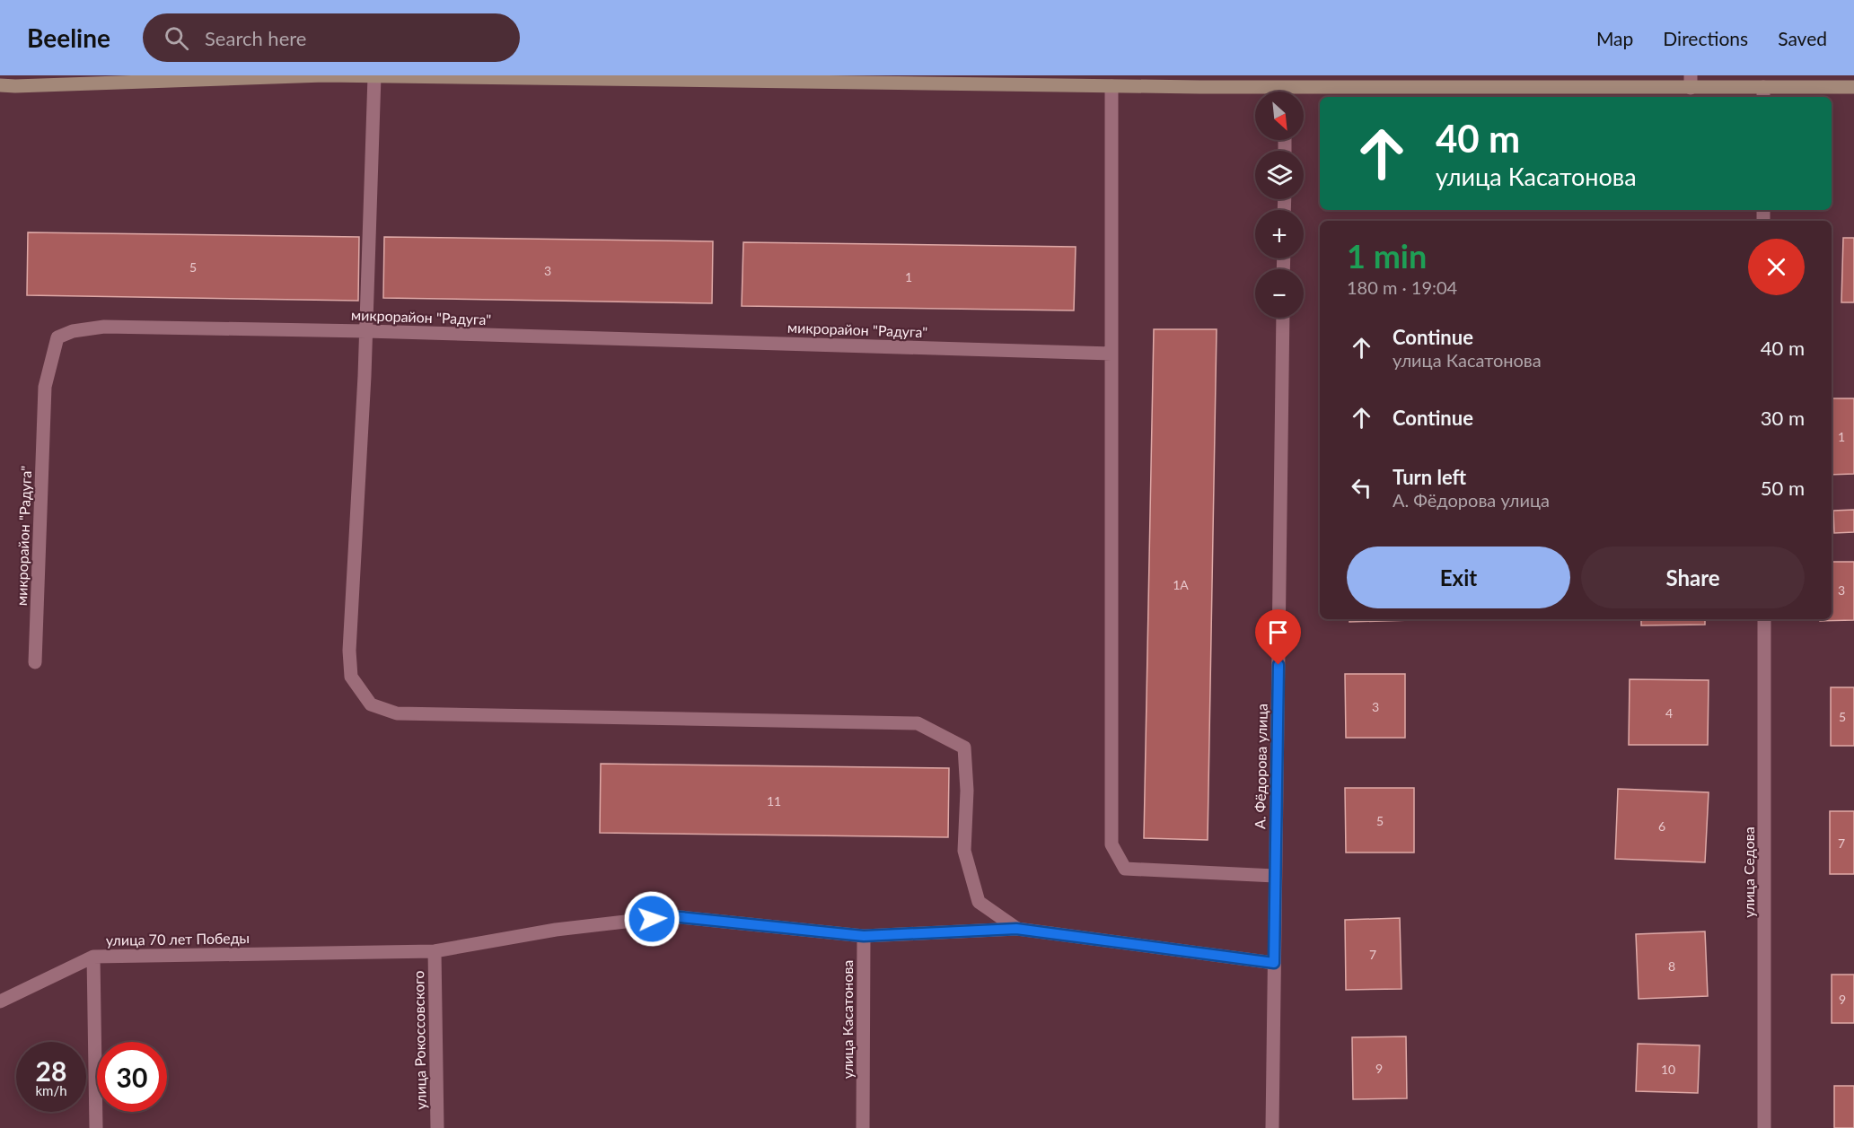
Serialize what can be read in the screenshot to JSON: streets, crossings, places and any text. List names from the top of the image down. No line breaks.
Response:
{"streets":{"street":["микрорайон \"Радуга\"","А. Фёдорова улица","улица Седова","улица 70 лет Победы","улица Касатонова","улица Рокоссовского"]},"crossings":[["улица 70 лет Победы","улица Касатонова"],["улица 70 лет Победы","улица Рокоссовского"]],"house_numbers":["5","3","1","1","1А","3","3","4","5","11","5","6","7","7","8","9","9","10"],"north":"bottom right","page":{"header":"Beeline","search":"Search here","nav":["Map","Directions","Saved"],"map_buttons":["+","−"],"turn":["40 m","улица Касатонова"],"heading":["1 min","180 m · 19:04"],"list":[{"name":"Continue","note":"улица Касатонова","value":"40 m"},{"name":"Continue","value":"30 m"},{"name":"Turn left","note":"А. Фёдорова улица","value":"50 m"}],"buttons":["Exit","Share"],"speed":"28 km/h","limit":"30"}}
